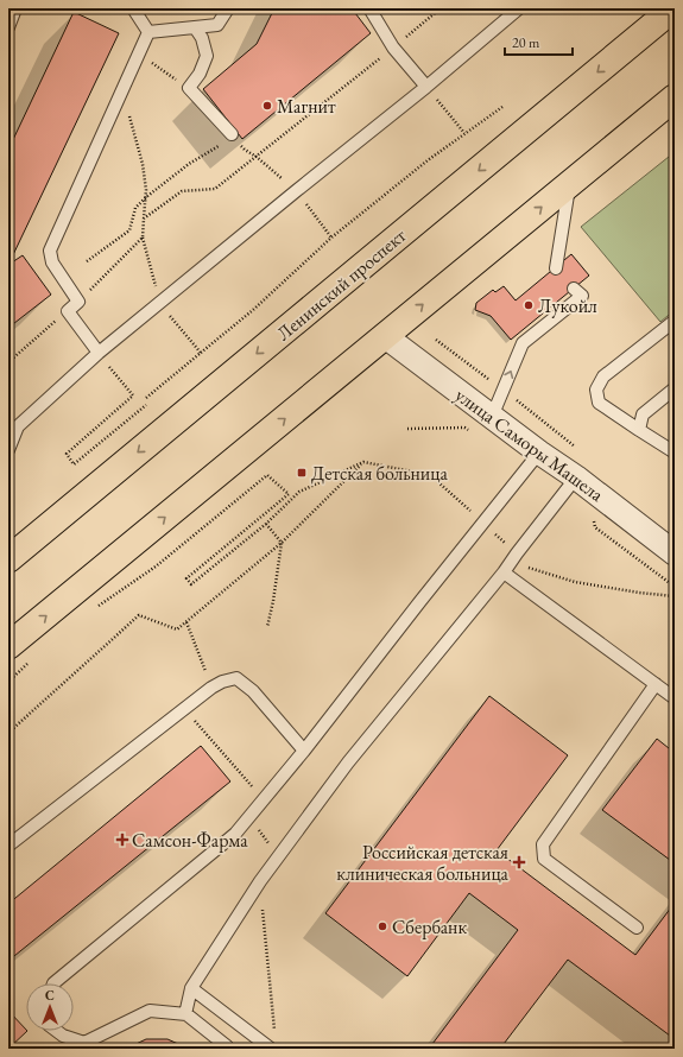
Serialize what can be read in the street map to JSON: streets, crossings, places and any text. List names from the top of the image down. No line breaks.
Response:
{"streets":{"main road":["Ленинский проспект"],"street":["улица Саморы Машела"]},"places":{"other":["Магнит","Лукойл","Сбербанк"],"transit":["Детская больница"],"health":["Самсон-Фарма","Российская детская клиническая больница"]},"scale_bar":"20 m","north":"top"}
